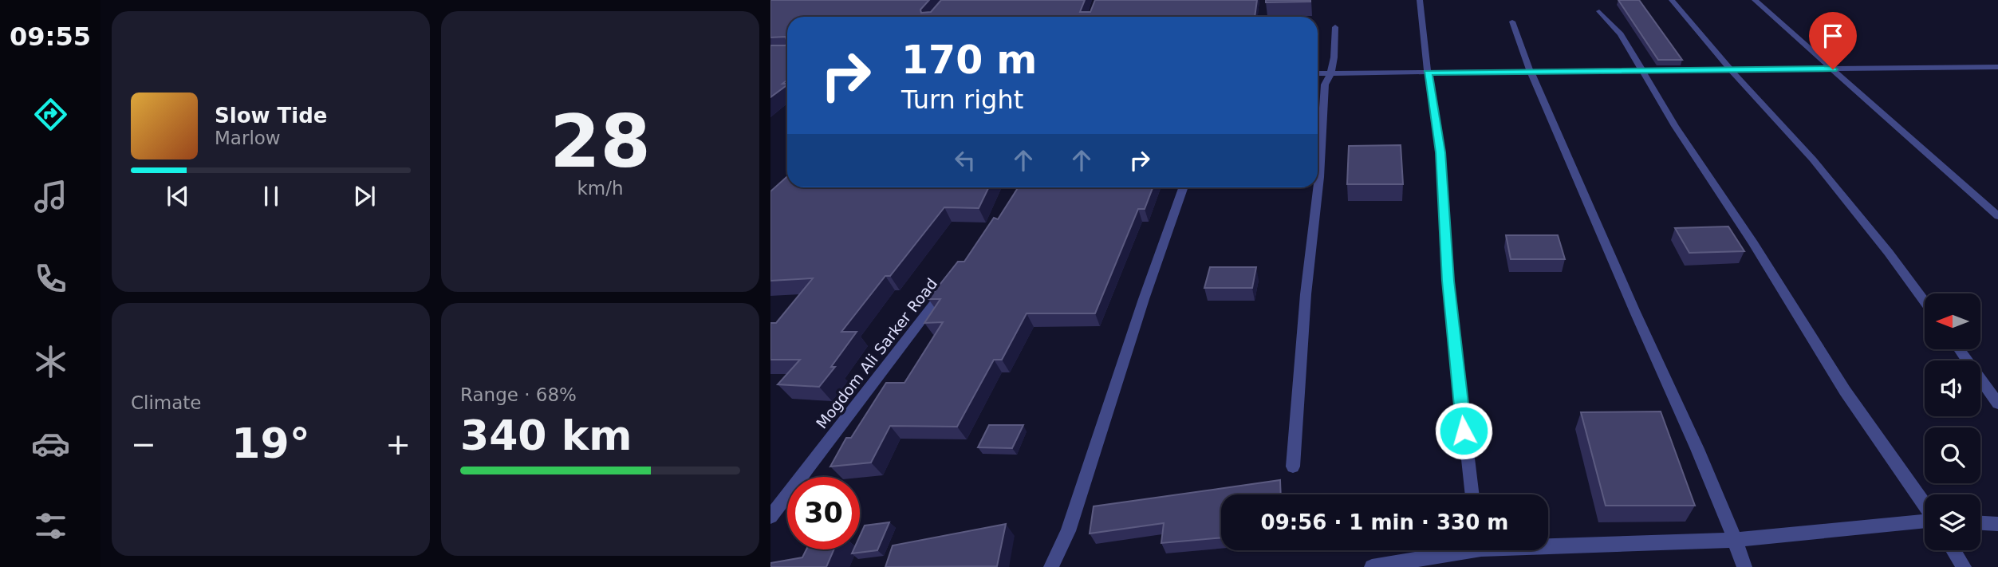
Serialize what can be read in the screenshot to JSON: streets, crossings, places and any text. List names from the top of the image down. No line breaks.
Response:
{"streets":{"street":["Mogdom Ali Sarker Road"]},"north":"left","page":{"tabs":"09:55","tile":[["28","km/h"],"Climate",["Range · 68%","340 km"]],"turn":["170 m","Turn right"],"song":["Slow Tide","Marlow"],"heat":["−","19°","+"],"limit":"30","trip":"09:56 · 1 min · 330 m"}}
